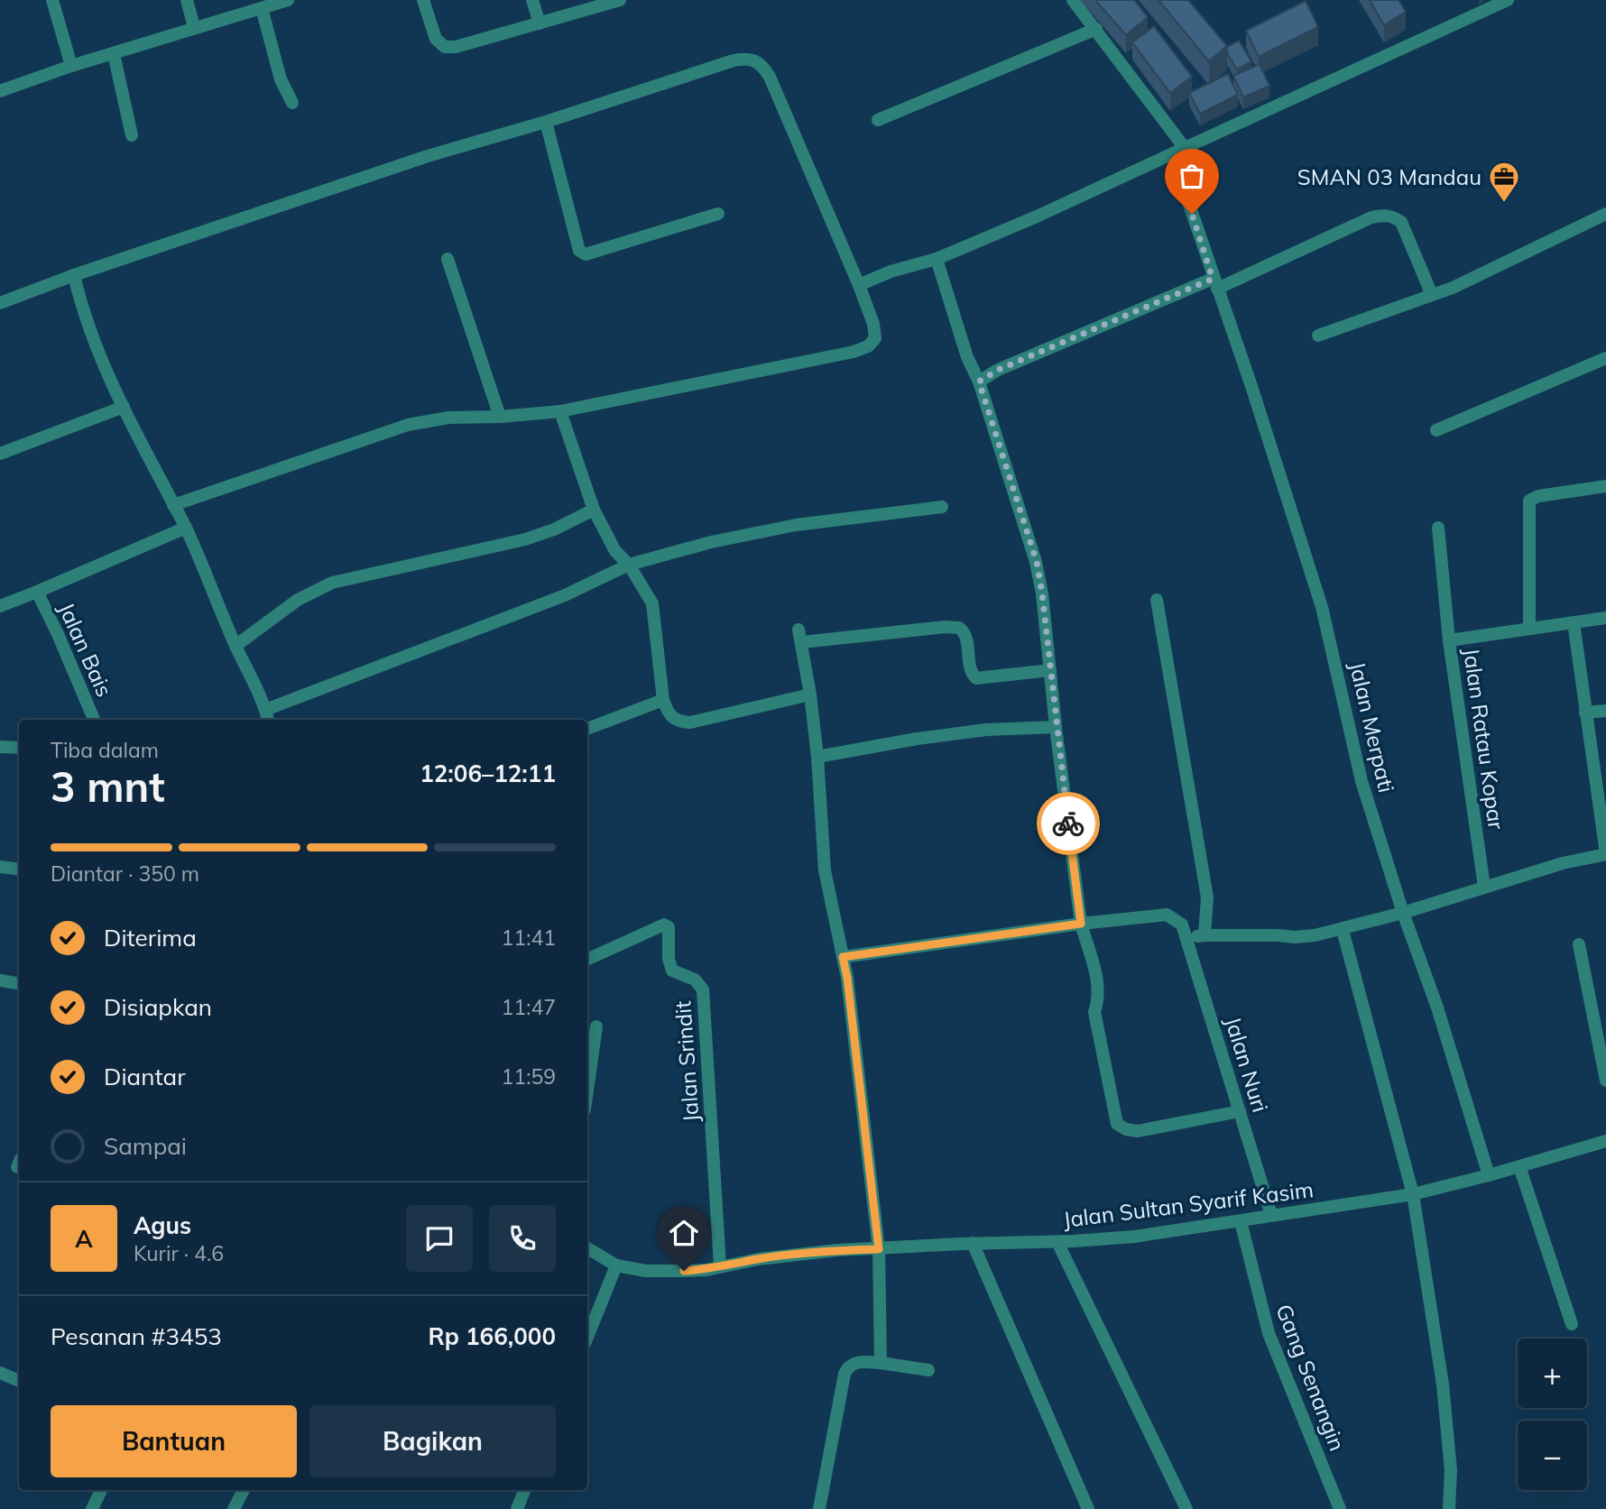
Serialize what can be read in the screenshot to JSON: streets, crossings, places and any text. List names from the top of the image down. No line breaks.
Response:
{"streets":{"street":["Jalan Bais","Jalan Merpati","Jalan Ratau Kopar","Jalan Srindit","Jalan Nuri","Jalan Sultan Syarif Kasim","Gang Senangin"]},"crossings":[["Jalan Merpati","Jalan Sultan Syarif Kasim"],["Jalan Srindit","Jalan Sultan Syarif Kasim"],["Jalan Nuri","Jalan Sultan Syarif Kasim"],["Jalan Sultan Syarif Kasim","Gang Senangin"]],"places":{"office":["SMAN 03 Mandau"]},"page":{"heading":["3 mnt","Tiba dalam","12:06–12:11"],"panel":["Agus","Kurir · 4.6","Pesanan #3453","Rp 166,000"],"bar":"Diantar · 350 m","list":[["Diterima","11:41"],["Disiapkan","11:47"],["Diantar","11:59"],"Sampai"],"round":"A","map_buttons":["+","−"],"buttons":["Bantuan","Bagikan"]}}
